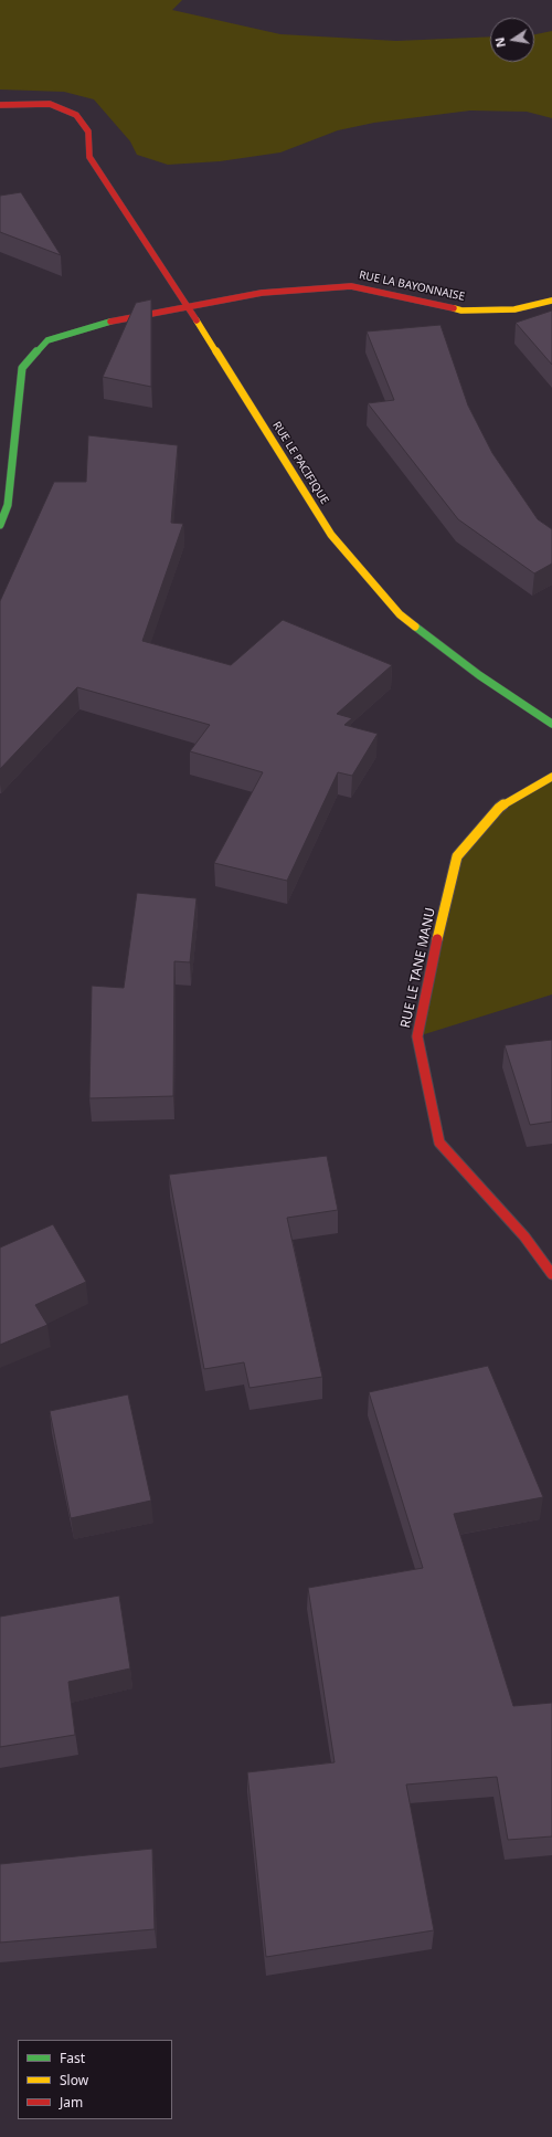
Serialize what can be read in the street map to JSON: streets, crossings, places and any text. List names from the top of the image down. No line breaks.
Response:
{"streets":{"street":["RUE LA BAYONNAISE","RUE LE PACIFIQUE","RUE LE TANE MANU"]},"crossings":[["RUE LA BAYONNAISE","RUE LE PACIFIQUE"]],"legend":["Fast","Slow","Jam"],"north":"left"}
